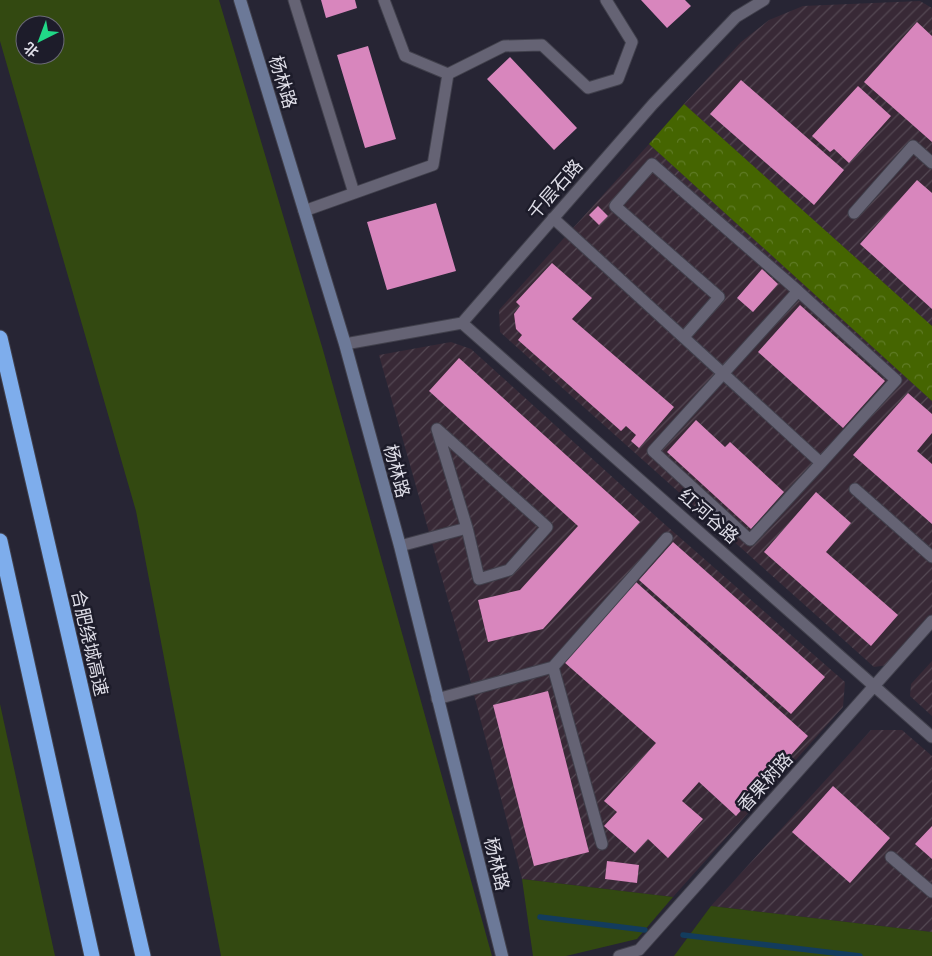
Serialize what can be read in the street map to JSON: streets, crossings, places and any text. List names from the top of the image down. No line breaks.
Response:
{"streets":{"highway":["合肥绕城高速"],"street":["杨林路"],"lane":["千层石路","红河谷路","香果树路"]},"crossings":[["千层石路","红河谷路"],["红河谷路","香果树路"]],"north":"bottom left"}
